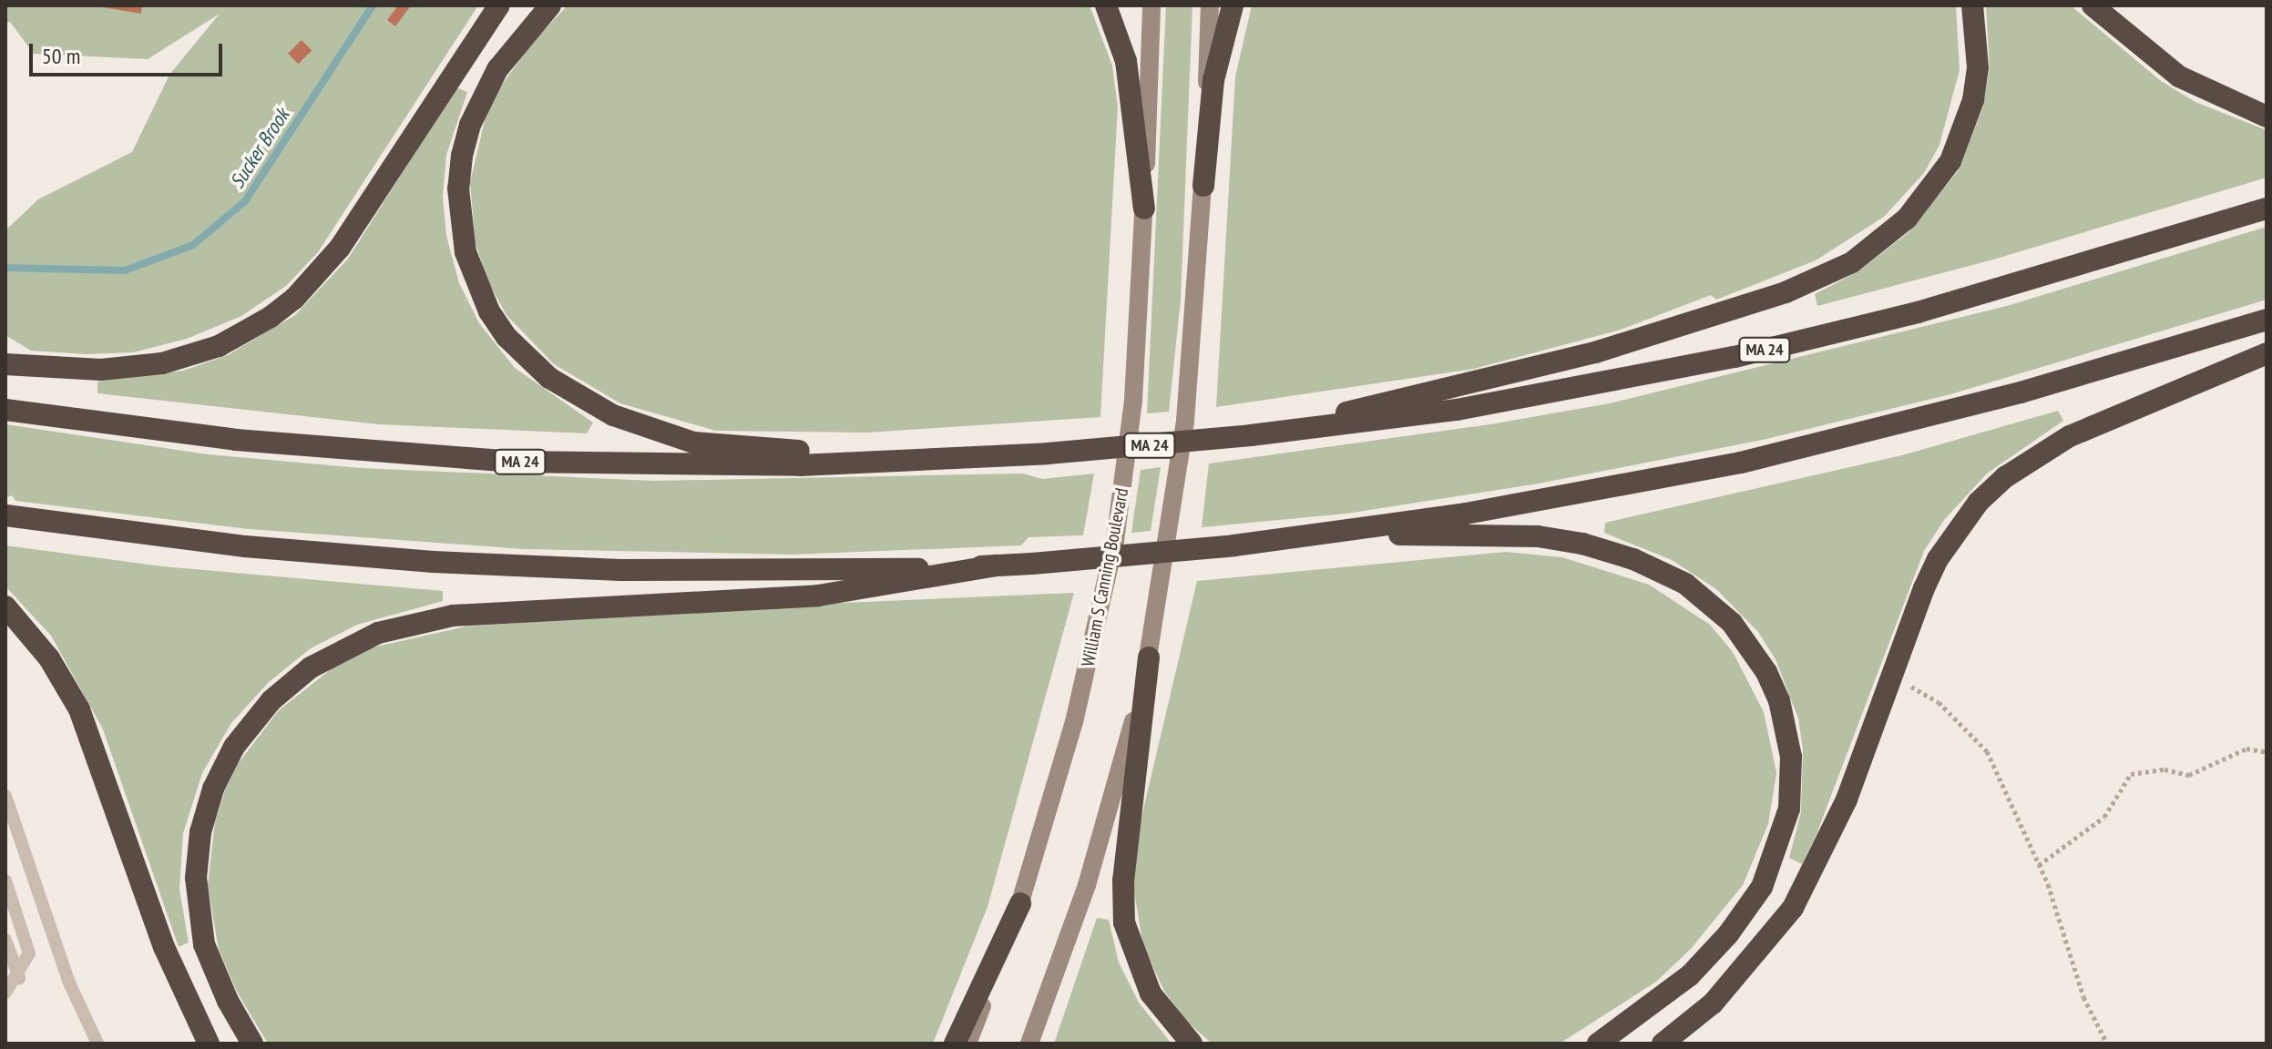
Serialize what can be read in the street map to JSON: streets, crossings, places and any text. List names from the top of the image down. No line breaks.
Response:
{"streets":{"highway":["MA 24"],"main road":["William S Canning Boulevard"]},"water":["Sucker Brook"],"scale_bar":"50 m"}
